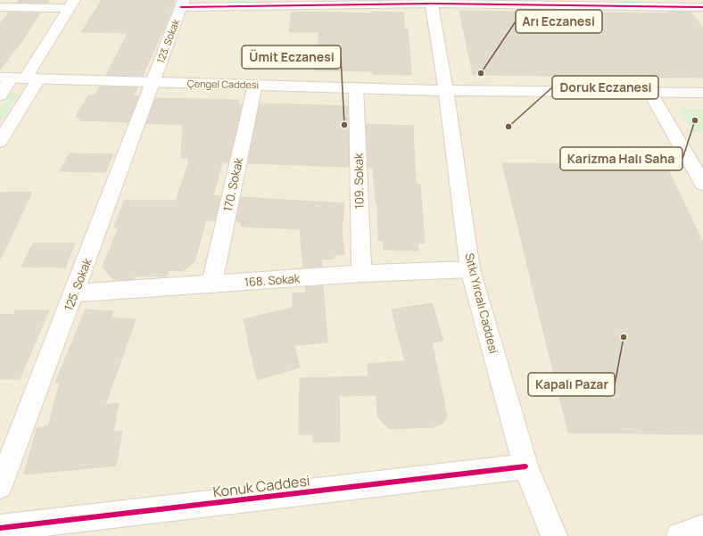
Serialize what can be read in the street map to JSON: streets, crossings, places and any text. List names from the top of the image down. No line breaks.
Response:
{"streets":{"street":["123. Sokak","Çengel Caddesi","109. Sokak","170. Sokak","168. Sokak","125. Sokak","Sıtkı Yırcalı Caddesi","Konuk Caddesi"]},"crossings":[["123. Sokak","Çengel Caddesi"],["123. Sokak","125. Sokak"],["Çengel Caddesi","109. Sokak"],["Çengel Caddesi","170. Sokak"],["Çengel Caddesi","125. Sokak"],["Çengel Caddesi","Sıtkı Yırcalı Caddesi"],["109. Sokak","168. Sokak"],["170. Sokak","168. Sokak"],["168. Sokak","125. Sokak"],["168. Sokak","Sıtkı Yırcalı Caddesi"],["Sıtkı Yırcalı Caddesi","Konuk Caddesi"]],"places":["Arı Eczanesi","Karizma Halı Saha","Ümit Eczanesi","Doruk Eczanesi","Kapalı Pazar"]}
